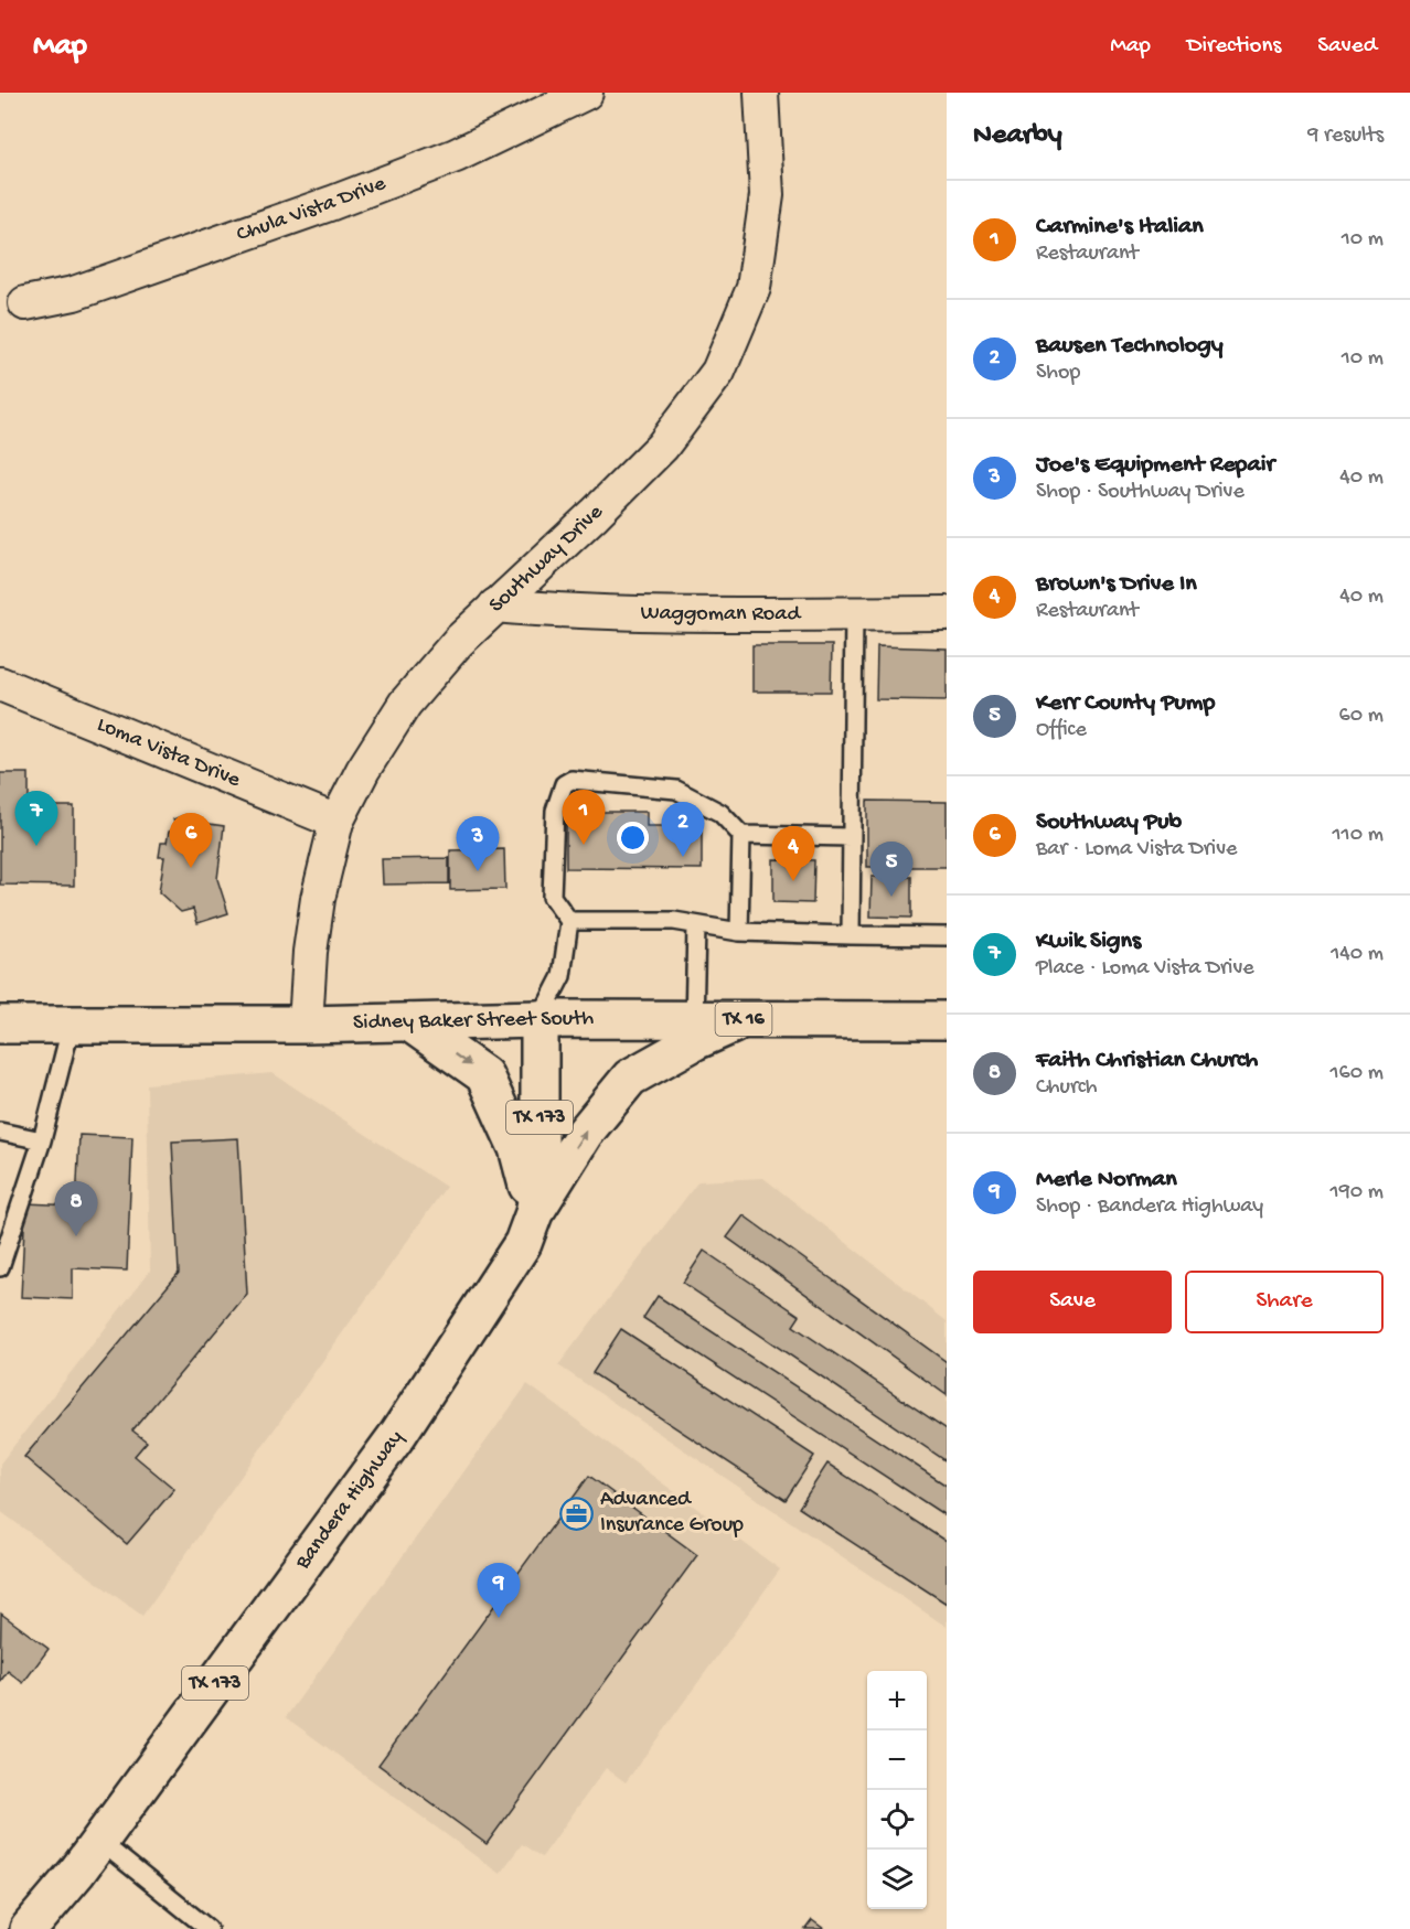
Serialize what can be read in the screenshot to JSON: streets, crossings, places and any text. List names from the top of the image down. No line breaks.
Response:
{"streets":{"main road":["TX 16","Sidney Baker Street South","TX 173","Bandera Highway"],"street":["Chula Vista Drive","Southway Drive","Waggoman Road","Loma Vista Drive"]},"crossings":[["Southway Drive","Waggoman Road"],["Southway Drive","Loma Vista Drive"],["Southway Drive","Sidney Baker Street South"],["TX 16","Sidney Baker Street South"],["Sidney Baker Street South","Bandera Highway"]],"places":{"office":["Advanced Insurance Group"]},"page":{"header":"Map","nav":["Map","Directions","Saved"],"heading":["Nearby","9 results"],"list":[{"mark":"1","name":"Carmine's Italian","note":"Restaurant","value":"10 m"},{"mark":"2","name":"Bausen Technology","note":"Shop","value":"10 m"},{"mark":"3","name":"Joe's Equipment Repair","note":"Shop · Southway Drive","value":"40 m"},{"mark":"4","name":"Brown's Drive In","note":"Restaurant","value":"40 m"},{"mark":"5","name":"Kerr County Pump","note":"Office","value":"60 m"},{"mark":"6","name":"Southway Pub","note":"Bar · Loma Vista Drive","value":"110 m"},{"mark":"7","name":"Kwik Signs","note":"Place · Loma Vista Drive","value":"140 m"},{"mark":"8","name":"Faith Christian Church","note":"Church","value":"160 m"},{"mark":"9","name":"Merle Norman","note":"Shop · Bandera Highway","value":"190 m"}],"pins":["1","7","2","6","3","4","5","8","9"],"buttons":["Save","Share"],"map_buttons":["+","−"]}}
